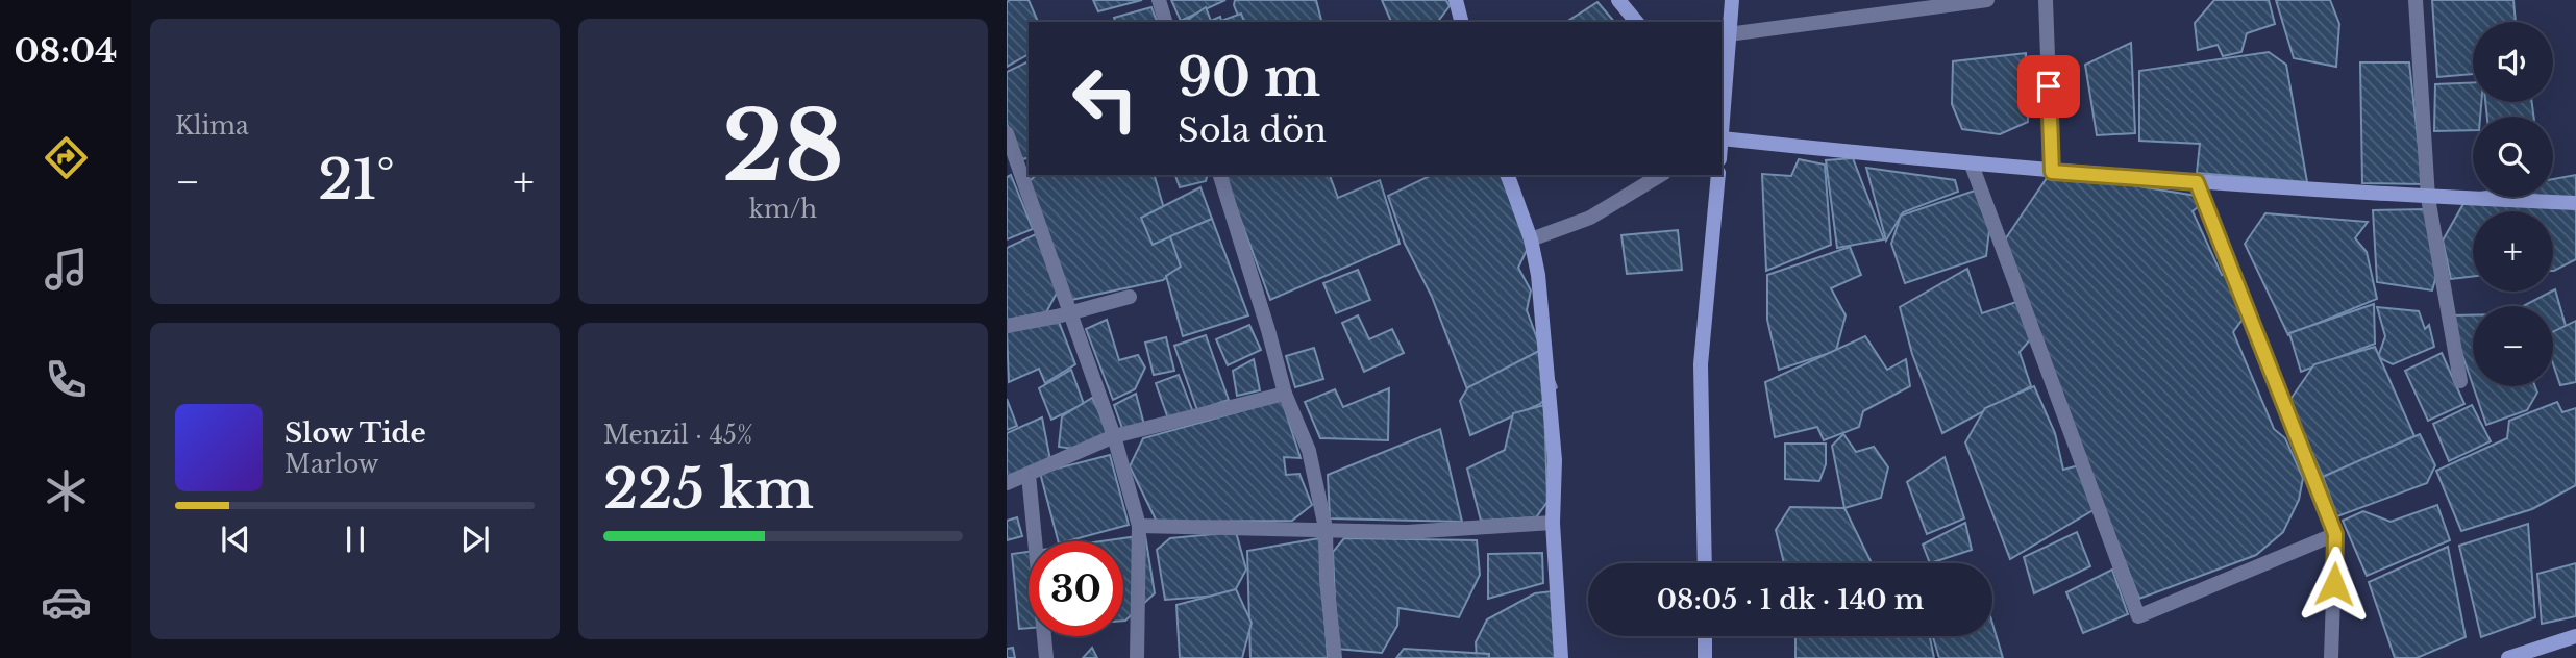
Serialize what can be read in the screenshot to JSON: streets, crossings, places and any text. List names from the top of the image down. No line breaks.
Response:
{"page":{"tabs":"08:04","tile":["Klima",["28","km/h"],["Menzil · 45%","225 km"]],"map_buttons":["+","−"],"turn":["90 m","Sola dön"],"heat":["−","21°","+"],"song":["Slow Tide","Marlow"],"limit":"30","trip":"08:05 · 1 dk · 140 m"}}
